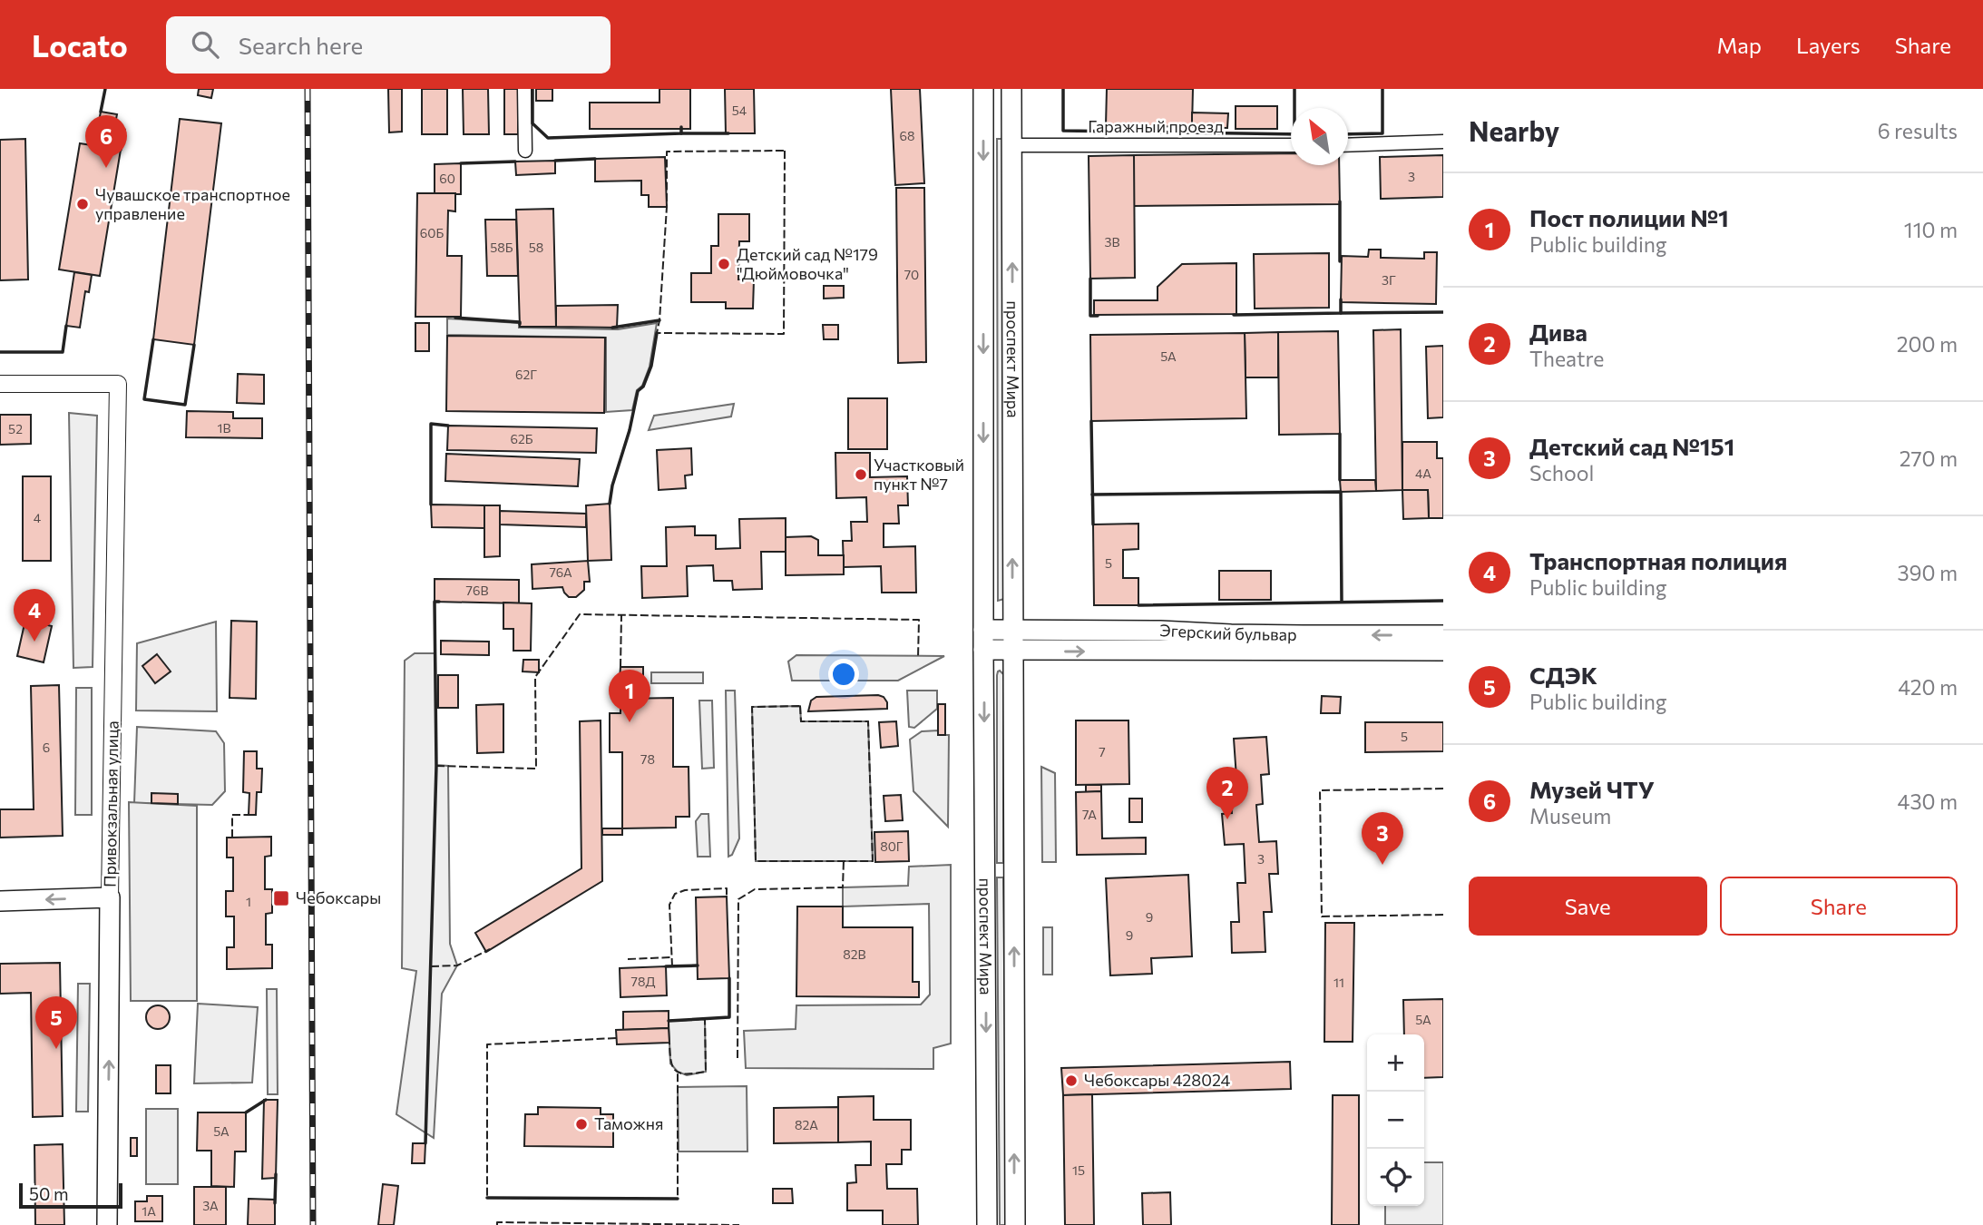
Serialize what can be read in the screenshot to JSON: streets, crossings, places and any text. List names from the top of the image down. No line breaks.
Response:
{"streets":{"main road":["проспект Мира","Эгерский бульвар","Привокзальная улица"],"street":["Гаражный проезд"]},"crossings":[["Гаражный проезд","проспект Мира"],["проспект Мира","Эгерский бульвар"]],"places":{"other":["Чувашское транспортное управление","Детский сад №179 \"Дюймовочка\"","Участковый пункт №7","Чебоксары 428024","Таможня"],"transit":["Чебоксары"]},"house_numbers":["54","68","3","60","60Б","3В","58Б","58","70","3Г","5А","62Г","1В","52","62Б","4А","4","5","76А","76В","5","6","7","78","7А","80Г","3","1","9","9","82В","78Д","11","5А","82А","5А","15","3А","1А"],"scale_bar":"50 m","north":"top left","page":{"header":"Locato","search":"Search here","nav":["Map","Layers","Share"],"heading":["Nearby","6 results"],"pins":["6","4","1","2","3","5"],"list":[{"mark":"1","name":"Пост полиции №1","note":"Public building","value":"110 m"},{"mark":"2","name":"Дива","note":"Theatre","value":"200 m"},{"mark":"3","name":"Детский сад №151","note":"School","value":"270 m"},{"mark":"4","name":"Транспортная полиция","note":"Public building","value":"390 m"},{"mark":"5","name":"СДЭК","note":"Public building","value":"420 m"},{"mark":"6","name":"Музей ЧТУ","note":"Museum","value":"430 m"}],"buttons":["Save","Share"],"map_buttons":["+","−"],"scale":"50 m"}}
